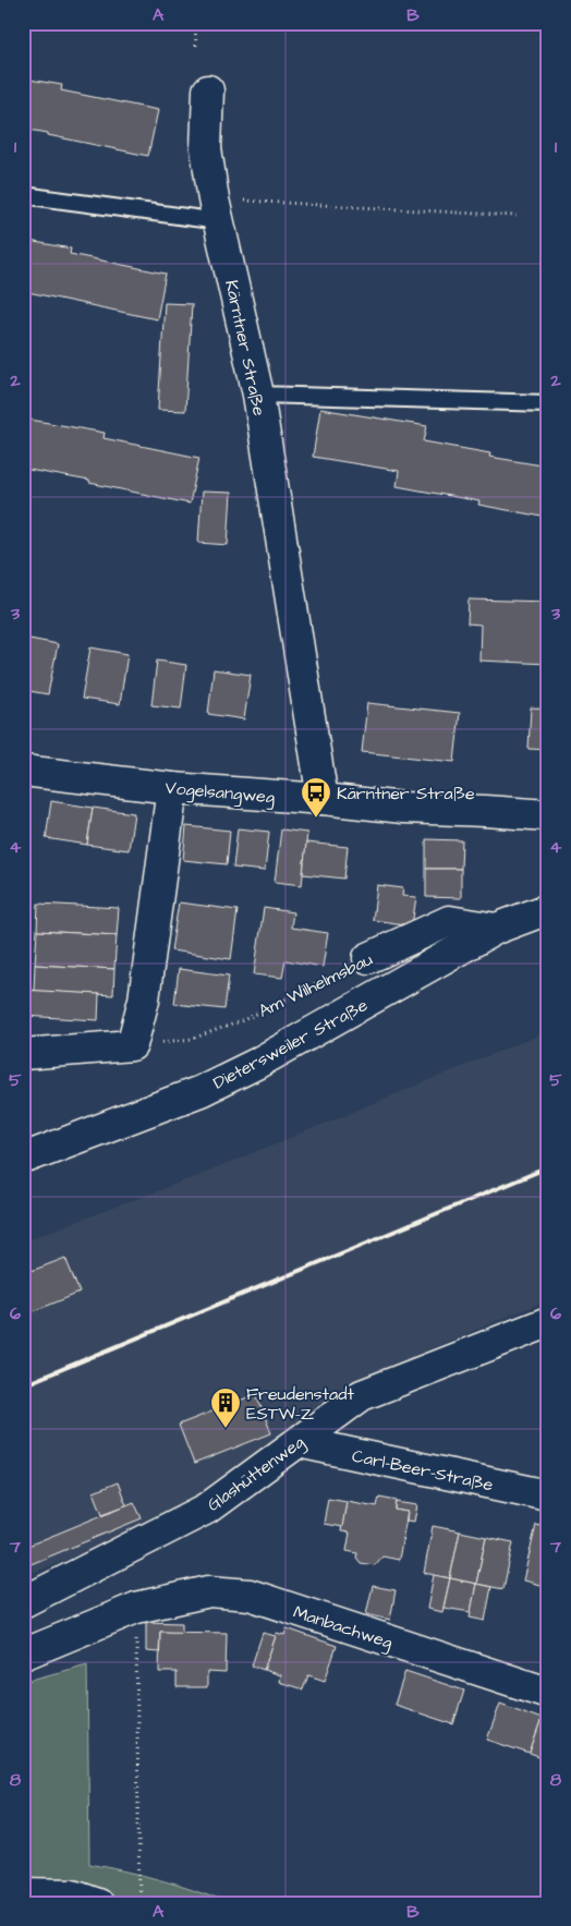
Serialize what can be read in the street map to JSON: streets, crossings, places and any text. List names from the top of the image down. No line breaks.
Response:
{"streets":{"street":["Kärntner Straße","Vogelsangweg","Am Wilhelmsbau","Dietersweiler Straße","Carl-Beer-Straße","Glashüttenweg","Manbachweg"]},"crossings":[["Kärntner Straße","Vogelsangweg"],["Am Wilhelmsbau","Dietersweiler Straße"],["Carl-Beer-Straße","Glashüttenweg"]],"places":{"bus stop":["Kärntner Straße"],"building":["Freudenstadt ESTW-Z"]},"grid":{"columns":["A","B"],"rows":["1","2","3","4","5","6","7","8"]}}
